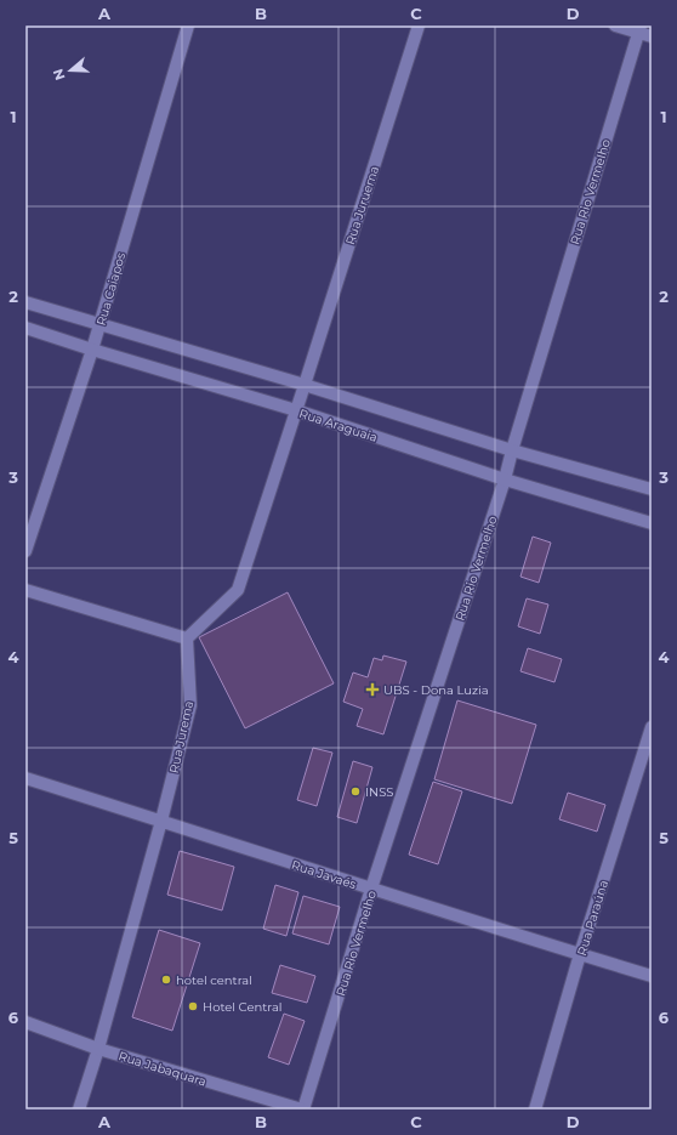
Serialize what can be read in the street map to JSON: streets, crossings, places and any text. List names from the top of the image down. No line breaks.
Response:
{"streets":{"street":["Rua Rio Vermelho","Rua Juruema","Rua Caiapos","Rua Araguaia","Rua Jurema","Rua Javaés","Rua Paraúna","Rua Jabaquara"]},"crossings":[["Rua Rio Vermelho","Rua Araguaia"],["Rua Rio Vermelho","Rua Javaés"],["Rua Rio Vermelho","Rua Jabaquara"],["Rua Caiapos","Rua Araguaia"],["Rua Jurema","Rua Javaés"],["Rua Jurema","Rua Jabaquara"],["Rua Javaés","Rua Paraúna"]],"places":{"health":["UBS - Dona Luzia"],"other":["INSS","hotel central","Hotel Central"]},"north":"left","grid":{"columns":["A","B","C","D"],"rows":["1","2","3","4","5","6"]}}
